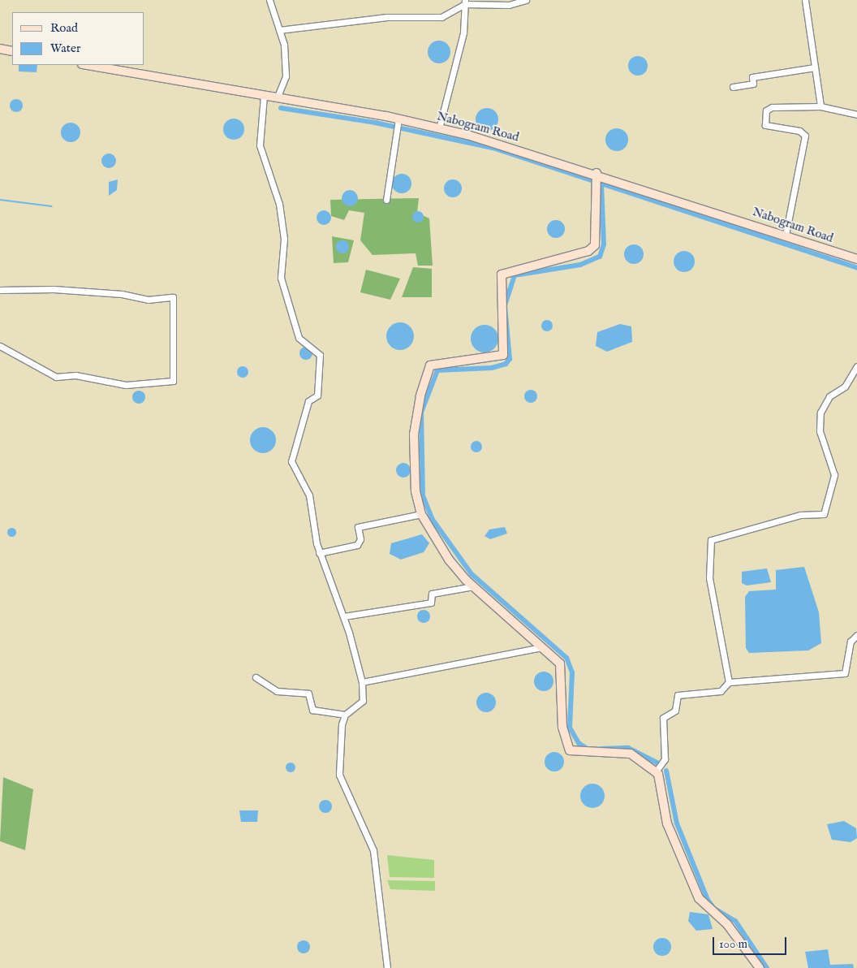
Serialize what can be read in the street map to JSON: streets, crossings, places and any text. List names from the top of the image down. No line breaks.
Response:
{"streets":{"street":["Nabogram Road"]},"legend":["Road","Water"],"scale_bar":"100 m"}
